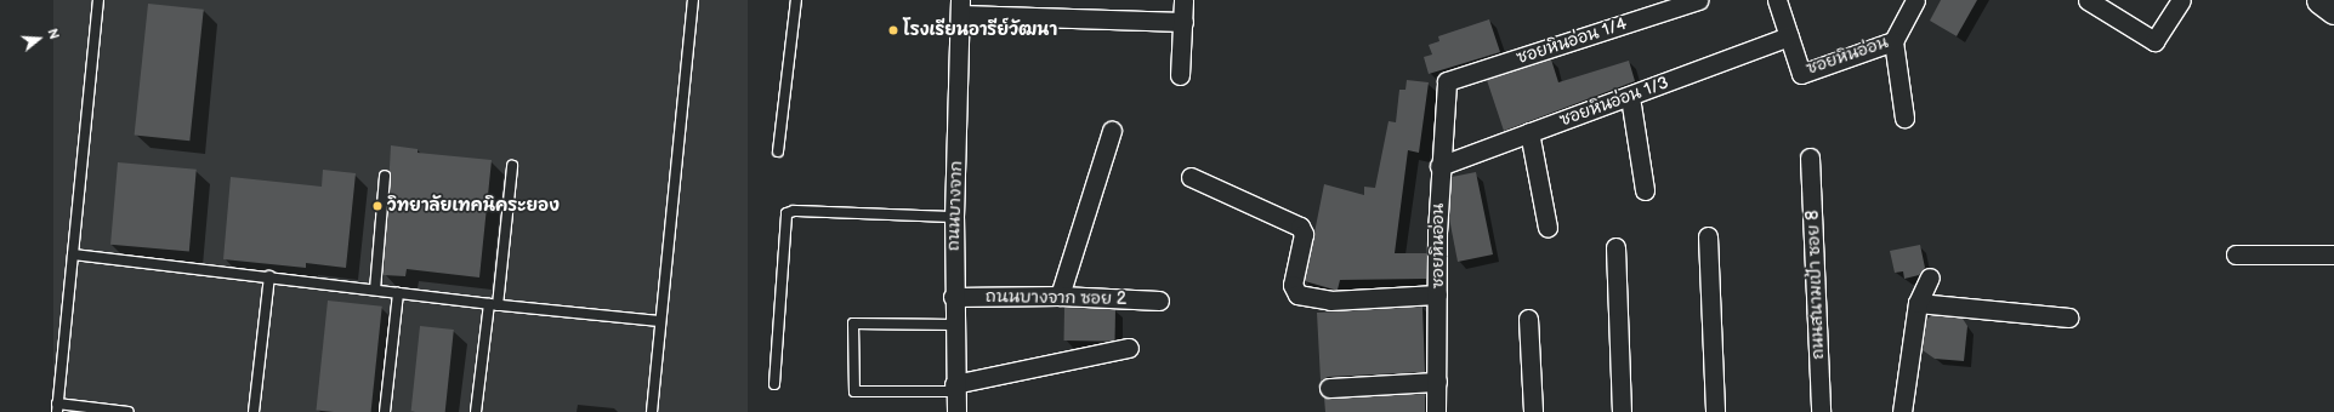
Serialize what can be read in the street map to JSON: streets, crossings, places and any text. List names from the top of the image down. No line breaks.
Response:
{"streets":{"street":["ซอยหินอ่อน 1/4","ซอยหินอ่อน","ซอยหินอ่อน 1/3","ถนนบางจาก","ถนนสนามเป้า ซอย 8","ถนนบางจาก ซอย 2"]},"crossings":[["ซอยหินอ่อน 1/4","ซอยหินอ่อน"],["ซอยหินอ่อน","ซอยหินอ่อน 1/3"],["ถนนบางจาก","ถนนบางจาก ซอย 2"]],"places":["โรงเรียนอารีย์วัฒนา","วิทยาลัยเทคนิคระยอง"],"north":"right"}
